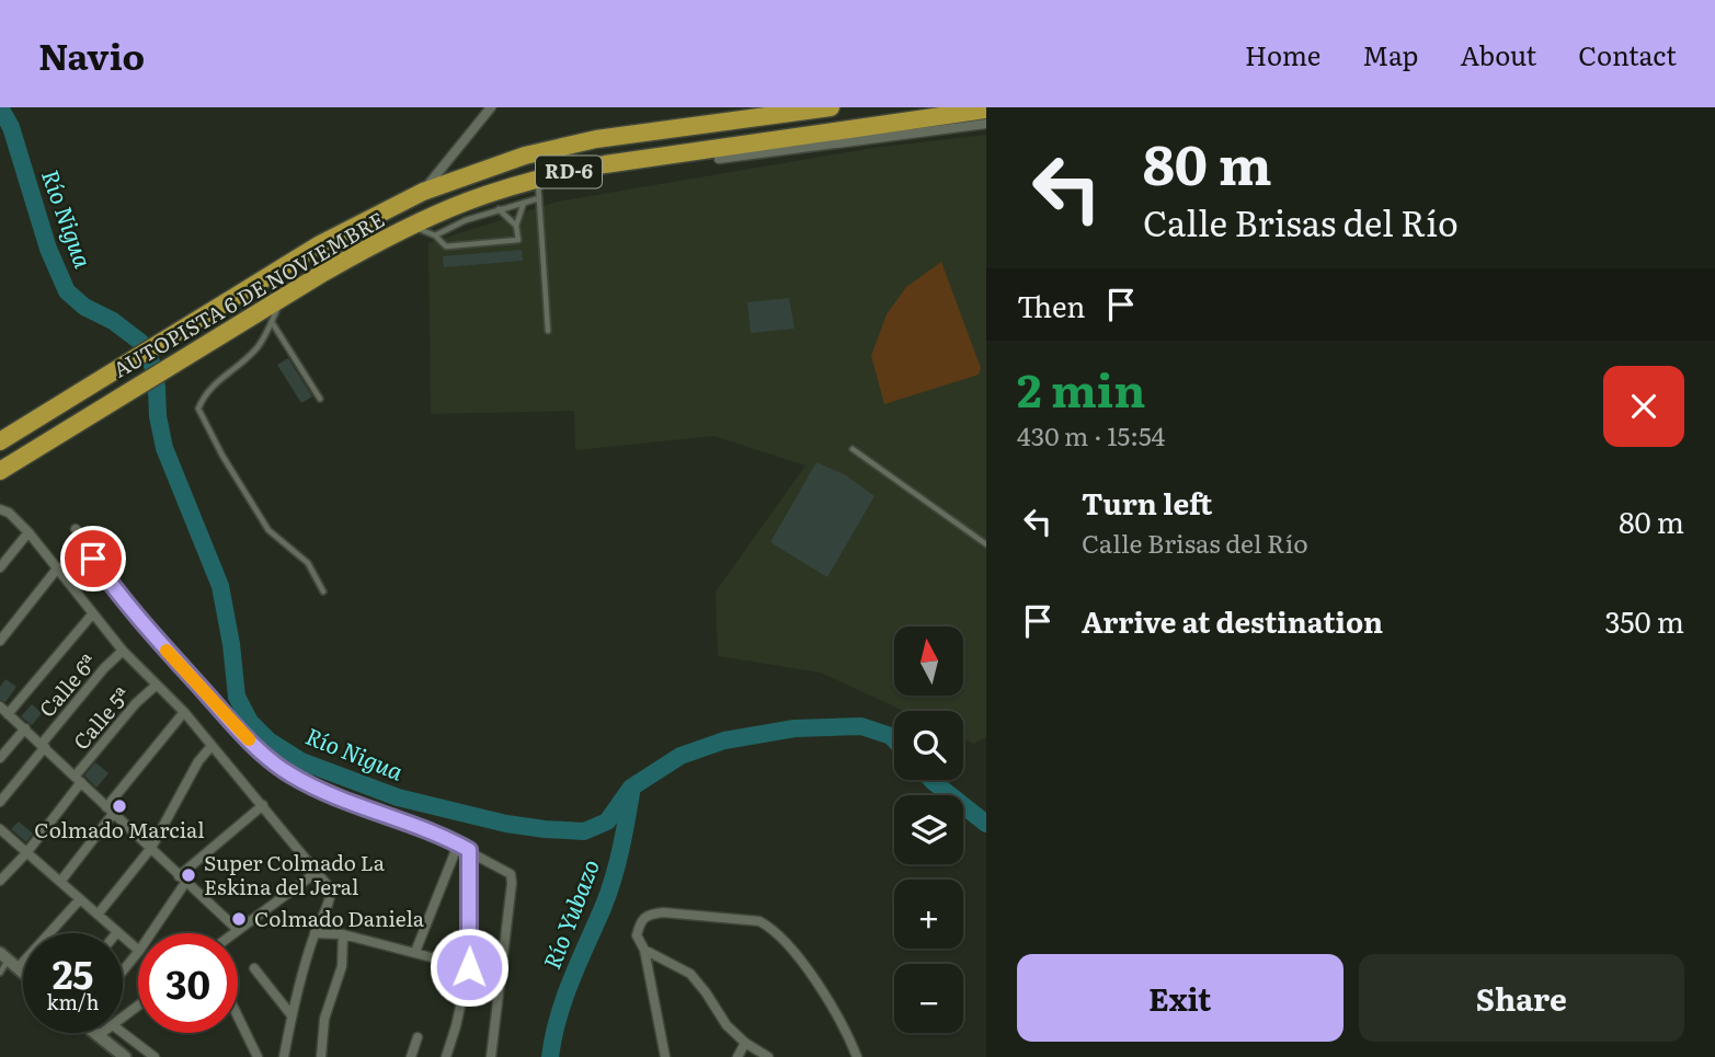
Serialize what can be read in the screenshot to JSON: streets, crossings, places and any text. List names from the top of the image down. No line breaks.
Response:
{"streets":{"highway":["RD-6","AUTOPISTA 6 DE NOVIEMBRE"],"street":["Calle 6ª","Calle 5ª"]},"water":["Río Nigua","Río Yubazo"],"places":["Colmado Marcial","Super Colmado La Eskina del Jeral","Colmado Daniela"],"north":"top","page":{"header":"Navio","nav":["Home","Map","About","Contact"],"turn":["80 m","Calle Brisas del Río"],"then":"Then","heading":["2 min","430 m · 15:54"],"list":[{"name":"Turn left","note":"Calle Brisas del Río","value":"80 m"},{"name":"Arrive at destination","value":"350 m"}],"map_buttons":["+","−"],"speed":"25 km/h","limit":"30","buttons":["Exit","Share"]}}
